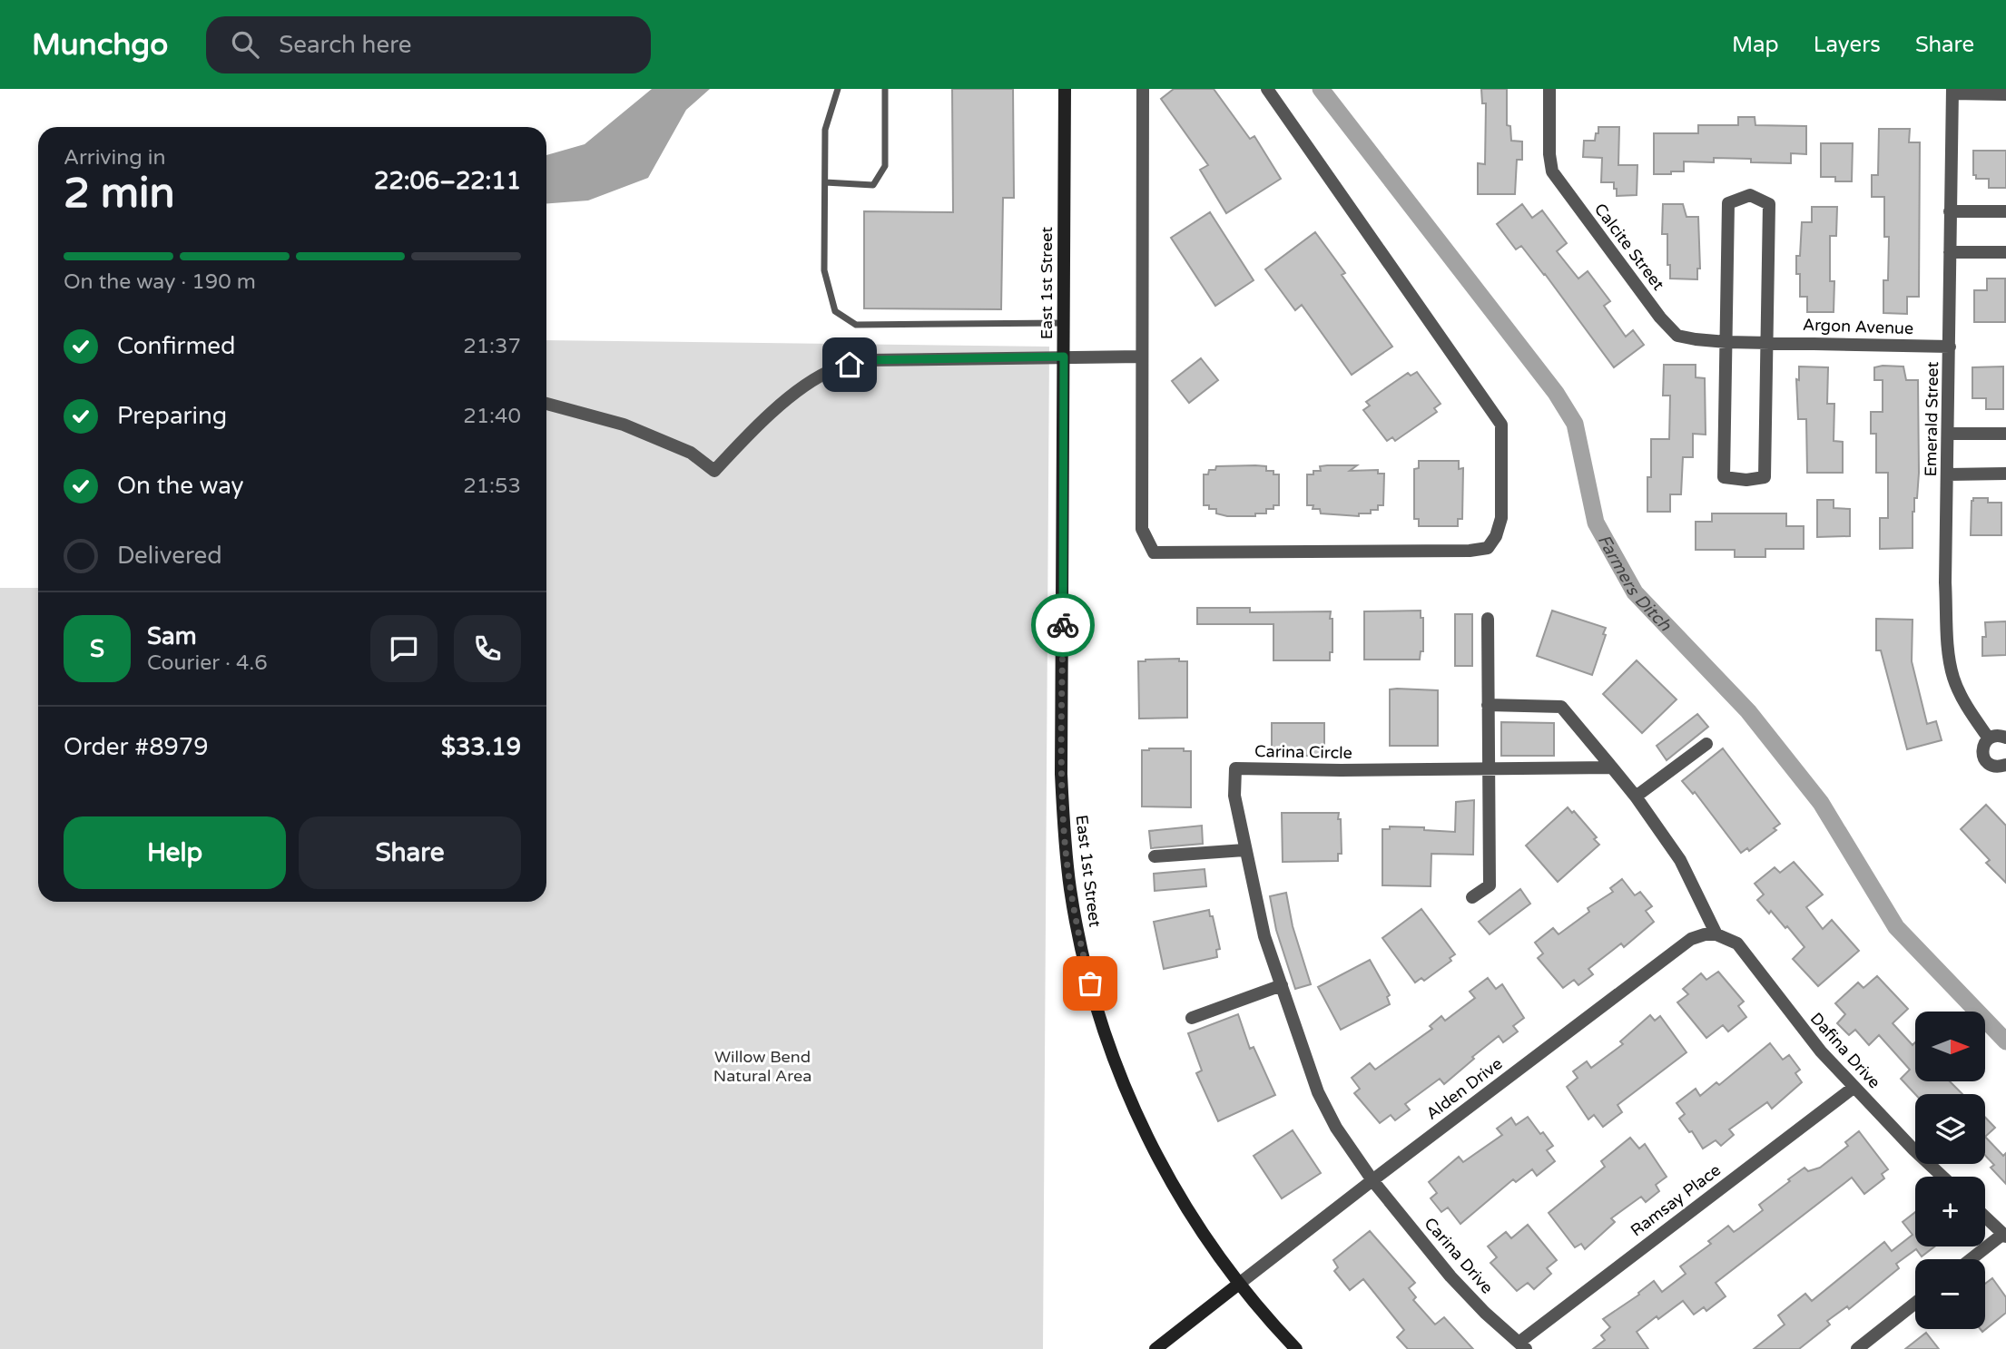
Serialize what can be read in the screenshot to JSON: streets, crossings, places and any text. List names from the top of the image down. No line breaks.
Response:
{"streets":{"street":["Calcite Street","East 1st Street","Argon Avenue","Emerald Street","Carina Circle","Dafina Drive","Alden Drive","Ramsay Place","Carina Drive"]},"crossings":[["Calcite Street","Argon Avenue"],["East 1st Street","Alden Drive"],["Argon Avenue","Emerald Street"],["Carina Circle","Alden Drive"],["Carina Circle","Carina Drive"],["Dafina Drive","Alden Drive"],["Dafina Drive","Ramsay Place"],["Alden Drive","Carina Drive"],["Ramsay Place","Carina Drive"]],"water":["Farmers Ditch"],"parks":["Willow Bend Natural Area"],"north":"right","page":{"header":"Munchgo","search":"Search here","nav":["Map","Layers","Share"],"heading":["2 min","Arriving in","22:06–22:11"],"panel":["Sam","Courier · 4.6","Order #8979","$33.19"],"bar":"On the way · 190 m","list":[["Confirmed","21:37"],["Preparing","21:40"],["On the way","21:53"],"Delivered"],"round":"S","buttons":["Help","Share"],"map_buttons":["+","−"]}}
